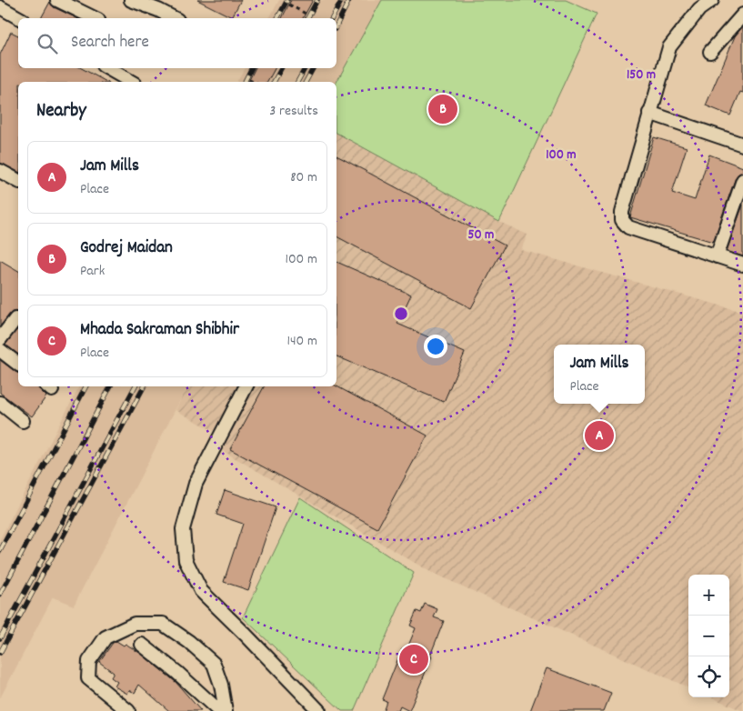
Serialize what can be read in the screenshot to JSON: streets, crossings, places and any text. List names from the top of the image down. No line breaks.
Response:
{"page":{"search":"Search here","heading":["Nearby","3 results"],"pins":["B","A","C"],"list":[{"mark":"A","name":"Jam Mills","note":"Place","value":"80 m"},{"mark":"B","name":"Godrej Maidan","note":"Park","value":"100 m"},{"mark":"C","name":"Mhada Sakraman Shibhir","note":"Place","value":"140 m"}],"popup":["Jam Mills","Place"],"map_buttons":["+","−"]},"rings":["150 m","100 m","50 m"]}
